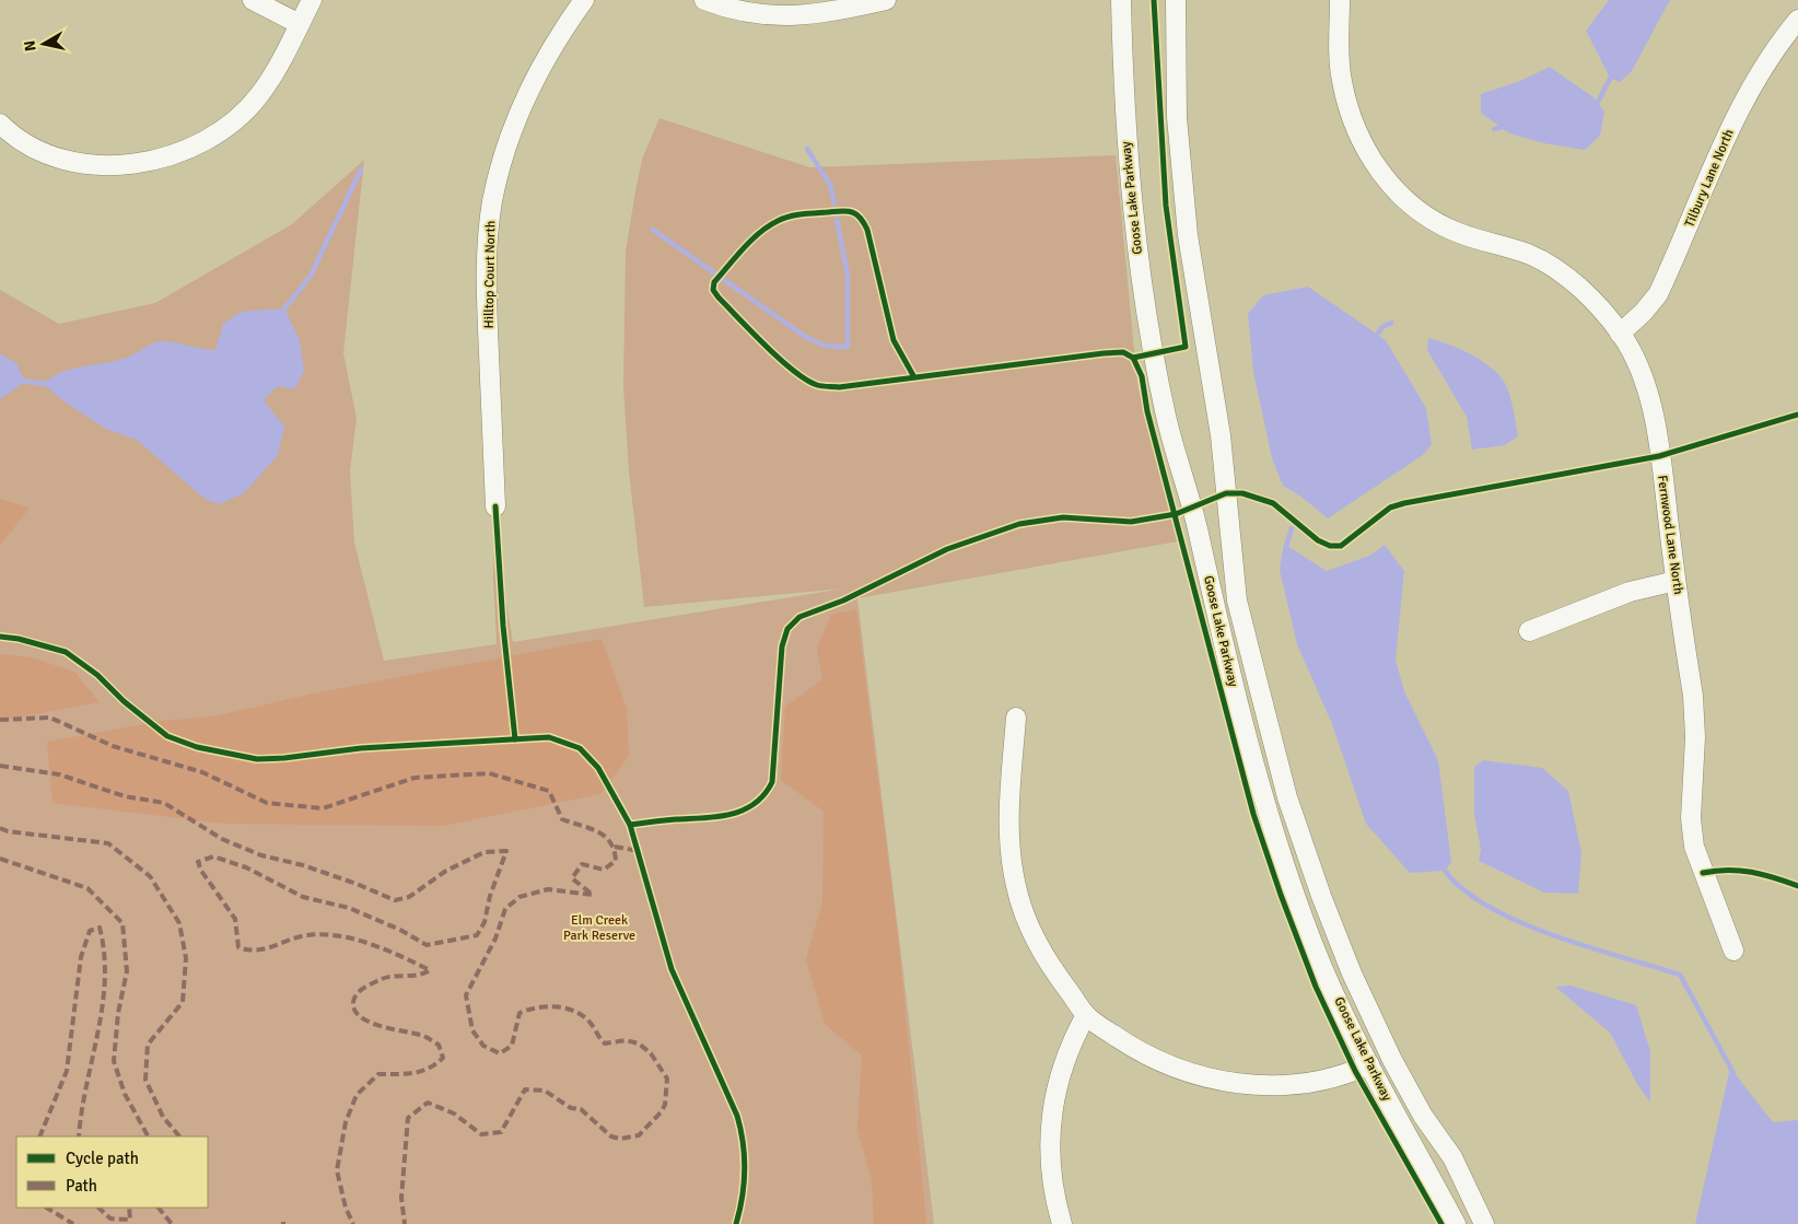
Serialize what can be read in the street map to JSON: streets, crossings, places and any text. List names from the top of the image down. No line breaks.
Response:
{"streets":{"street":["Tilbury Lane North","Goose Lake Parkway","Hilltop Court North","Fernwood Lane North"]},"crossings":[["Tilbury Lane North","Fernwood Lane North"]],"parks":["Elm Creek Park Reserve"],"legend":["Cycle path","Path"],"north":"left"}
